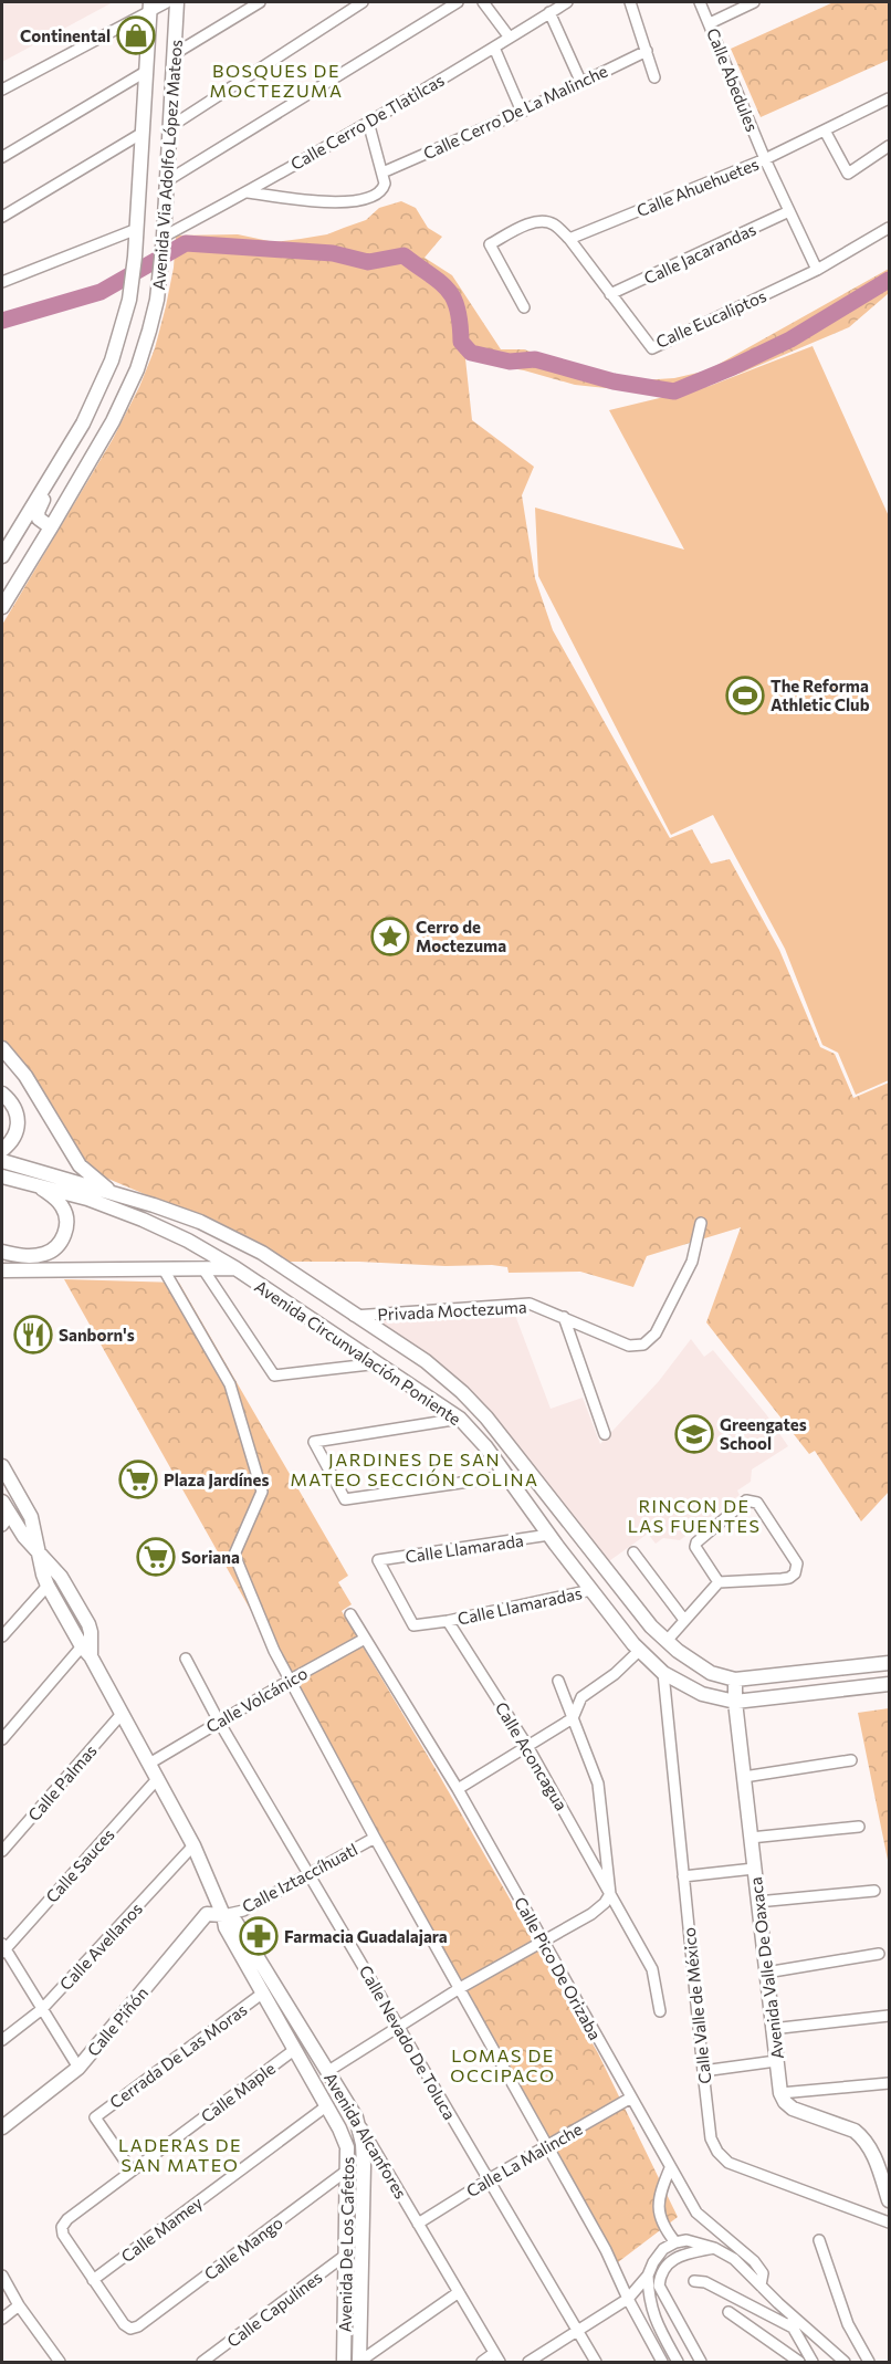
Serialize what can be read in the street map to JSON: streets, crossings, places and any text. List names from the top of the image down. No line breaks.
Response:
{"streets":{"main road":["Avenida Via Adolfo López Mateos","Avenida Circunvalación Poniente","Avenida Valle De Oaxaca","Calle Piñón","Avenida Alcanfores","Avenida De Los Cafetos"],"street":["Calle Abedules","Calle Cerro De La Malinche","Calle Cerro De Tlatilcas","Calle Ahuehuetes","Calle Jacarandas","Calle Eucaliptos","Privada Moctezuma","Calle Llamarada","Calle Llamaradas","Calle Volcánico","Calle Aconcagua","Calle Palmas","Calle Sauces","Calle Iztaccíhuatl","Calle Avellanos","Calle Pico De Orizaba","Calle Valle de México","Calle Nevado De Toluca","Cerrada De Las Moras","Calle Maple","Calle La Malinche","Calle Mamey","Calle Mango","Calle Capulines"]},"crossings":[["Calle Abedules","Calle Ahuehuetes"],["Calle Abedules","Calle Jacarandas"],["Calle Abedules","Calle Eucaliptos"],["Calle Cerro De Tlatilcas","Avenida Via Adolfo López Mateos"],["Calle Ahuehuetes","Calle Eucaliptos"],["Calle Jacarandas","Calle Eucaliptos"],["Privada Moctezuma","Avenida Circunvalación Poniente"],["Avenida Circunvalación Poniente","Calle Llamarada"],["Avenida Circunvalación Poniente","Calle Llamaradas"],["Avenida Circunvalación Poniente","Avenida Valle De Oaxaca"],["Avenida Circunvalación Poniente","Calle Valle de México"],["Calle Llamarada","Calle Llamaradas"],["Calle Llamaradas","Calle Aconcagua"],["Calle Volcánico","Calle Pico De Orizaba"],["Calle Volcánico","Calle Nevado De Toluca"],["Calle Volcánico","Avenida Alcanfores"],["Calle Palmas","Avenida Alcanfores"],["Calle Sauces","Avenida Alcanfores"],["Calle Iztaccíhuatl","Calle Piñón"],["Calle Iztaccíhuatl","Calle Nevado De Toluca"],["Calle Iztaccíhuatl","Avenida Alcanfores"],["Calle Avellanos","Avenida Alcanfores"],["Calle Pico De Orizaba","Calle La Malinche"],["Calle Piñón","Avenida Alcanfores"],["Calle Nevado De Toluca","Calle La Malinche"],["Cerrada De Las Moras","Calle Maple"],["Cerrada De Las Moras","Avenida Alcanfores"],["Calle Maple","Avenida Alcanfores"],["Calle Maple","Calle Mamey"],["Calle Maple","Calle Mango"],["Avenida Alcanfores","Calle La Malinche"],["Avenida Alcanfores","Calle Mamey"],["Avenida Alcanfores","Avenida De Los Cafetos"],["Calle Mamey","Calle Mango"],["Avenida De Los Cafetos","Calle Mango"],["Avenida De Los Cafetos","Calle Capulines"]],"districts":["BOSQUES DE MOCTEZUMA","JARDINES DE SAN MATEO SECCIÓN COLINA","RINCON DE LAS FUENTES","LOMAS DE OCCIPACO","LADERAS DE SAN MATEO"],"places":{"shop":["Continental"],"sports":["The Reforma Athletic Club"],"place":["Cerro de Moctezuma"],"restaurant":["Sanborn's"],"school or university":["Greengates School"],"supermarket":["Plaza Jardínes","Soriana"],"pharmacy":["Farmacia Guadalajara"]}}
